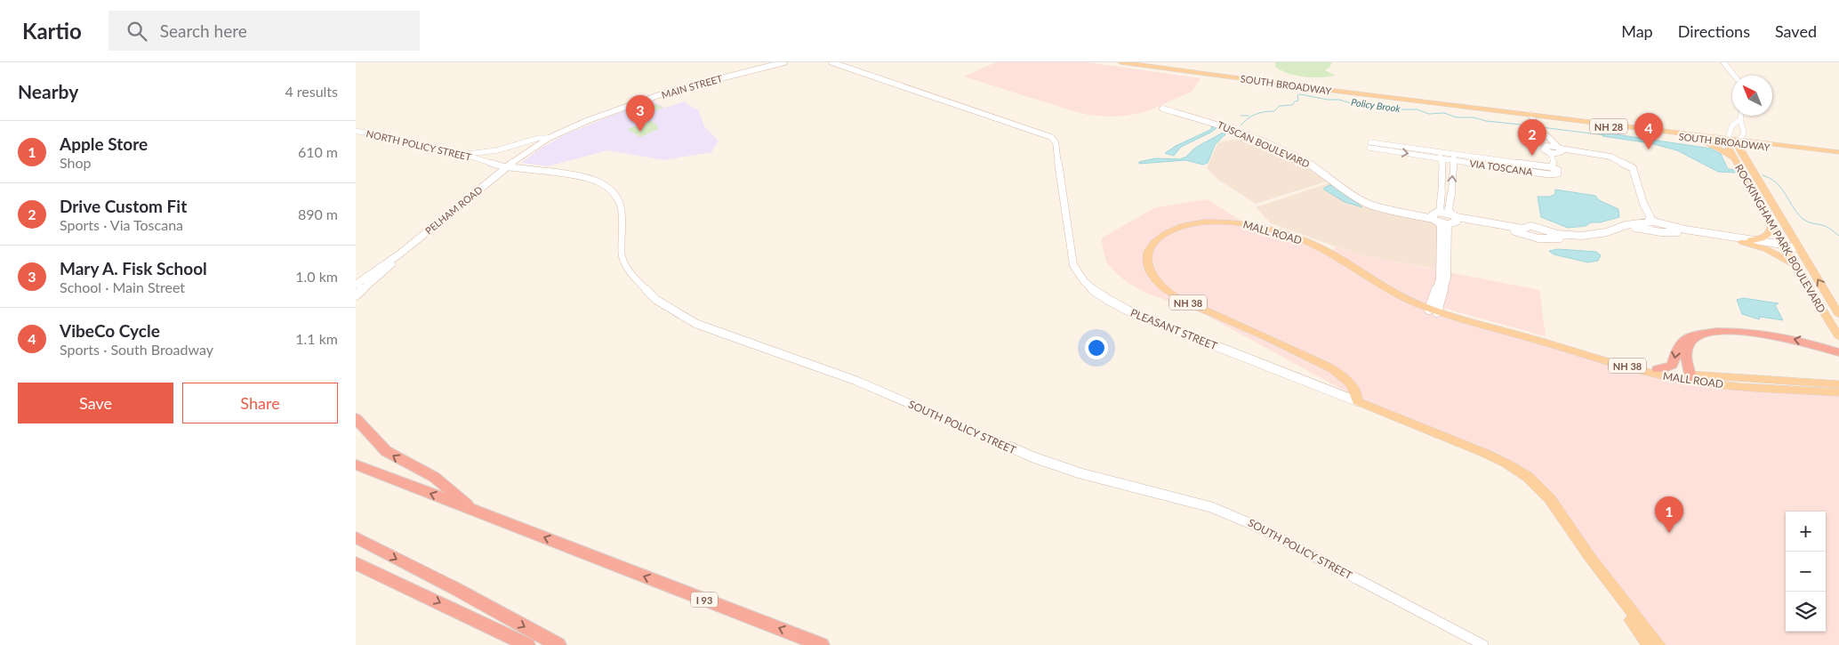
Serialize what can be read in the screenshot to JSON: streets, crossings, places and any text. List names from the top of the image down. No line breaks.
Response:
{"streets":{"highway":["I 93"],"main road":["SOUTH BROADWAY","MAIN STREET","NH 28","TUSCAN BOULEVARD","PELHAM ROAD","MALL ROAD","ROCKINGHAM PARK BOULEVARD","NH 38","PLEASANT STREET"],"street":["NORTH POLICY STREET","VIA TOSCANA","SOUTH POLICY STREET"]},"crossings":[["SOUTH BROADWAY","ROCKINGHAM PARK BOULEVARD"],["MAIN STREET","NORTH POLICY STREET"],["MAIN STREET","PELHAM ROAD"],["MAIN STREET","SOUTH POLICY STREET"],["NORTH POLICY STREET","PELHAM ROAD"],["NORTH POLICY STREET","SOUTH POLICY STREET"],["PELHAM ROAD","SOUTH POLICY STREET"],["MALL ROAD","PLEASANT STREET"]],"water":["Policy Brook"],"north":"top left","page":{"header":"Kartio","search":"Search here","nav":["Map","Directions","Saved"],"heading":["Nearby","4 results"],"pins":["3","4","2","1"],"list":[{"mark":"1","name":"Apple Store","note":"Shop","value":"610 m"},{"mark":"2","name":"Drive Custom Fit","note":"Sports · Via Toscana","value":"890 m"},{"mark":"3","name":"Mary A. Fisk School","note":"School · Main Street","value":"1.0 km"},{"mark":"4","name":"VibeCo Cycle","note":"Sports · South Broadway","value":"1.1 km"}],"buttons":["Save","Share"],"map_buttons":["+","−"]}}
